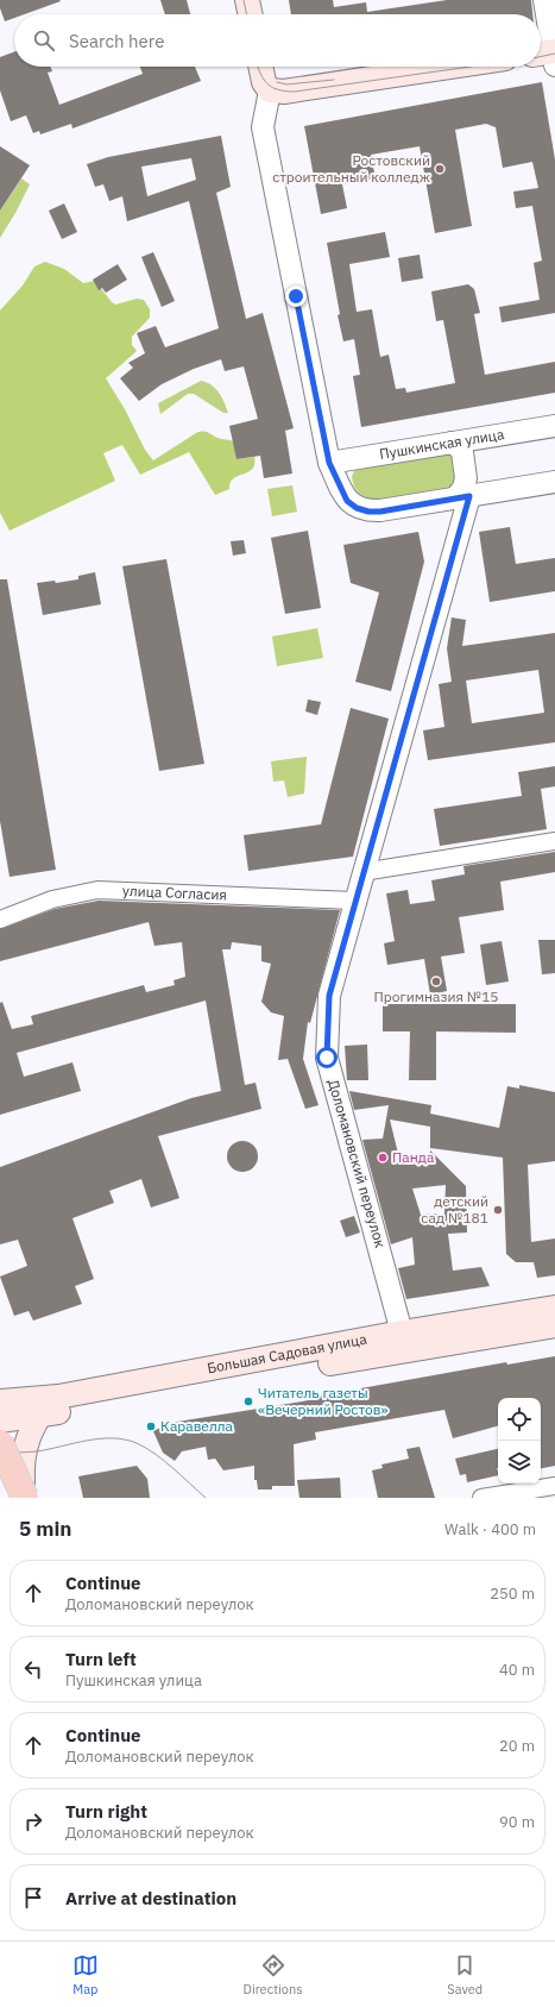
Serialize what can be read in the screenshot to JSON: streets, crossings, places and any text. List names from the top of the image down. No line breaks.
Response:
{"streets":{"main road":["Большая Садовая улица"],"street":["Пушкинская улица","улица Согласия","Доломановский переулок"]},"crossings":[["Пушкинская улица","Доломановский переулок"],["улица Согласия","Доломановский переулок"],["Доломановский переулок","Большая Садовая улица"]],"places":["Ростовский строительный колледж","Прогимназия №15","Панда","детский сад №181","Читатель газеты «Вечерний Ростов»","Каравелла"],"page":{"search":"Search here","heading":["5 min","Walk · 400 m"],"list":[["Continue","Доломановский переулок","250 m"],["Turn left","Пушкинская улица","40 m"],["Continue","Доломановский переулок","20 m"],["Turn right","Доломановский переулок","90 m"],"Arrive at destination"],"nav":["Map","Directions","Saved"]}}
